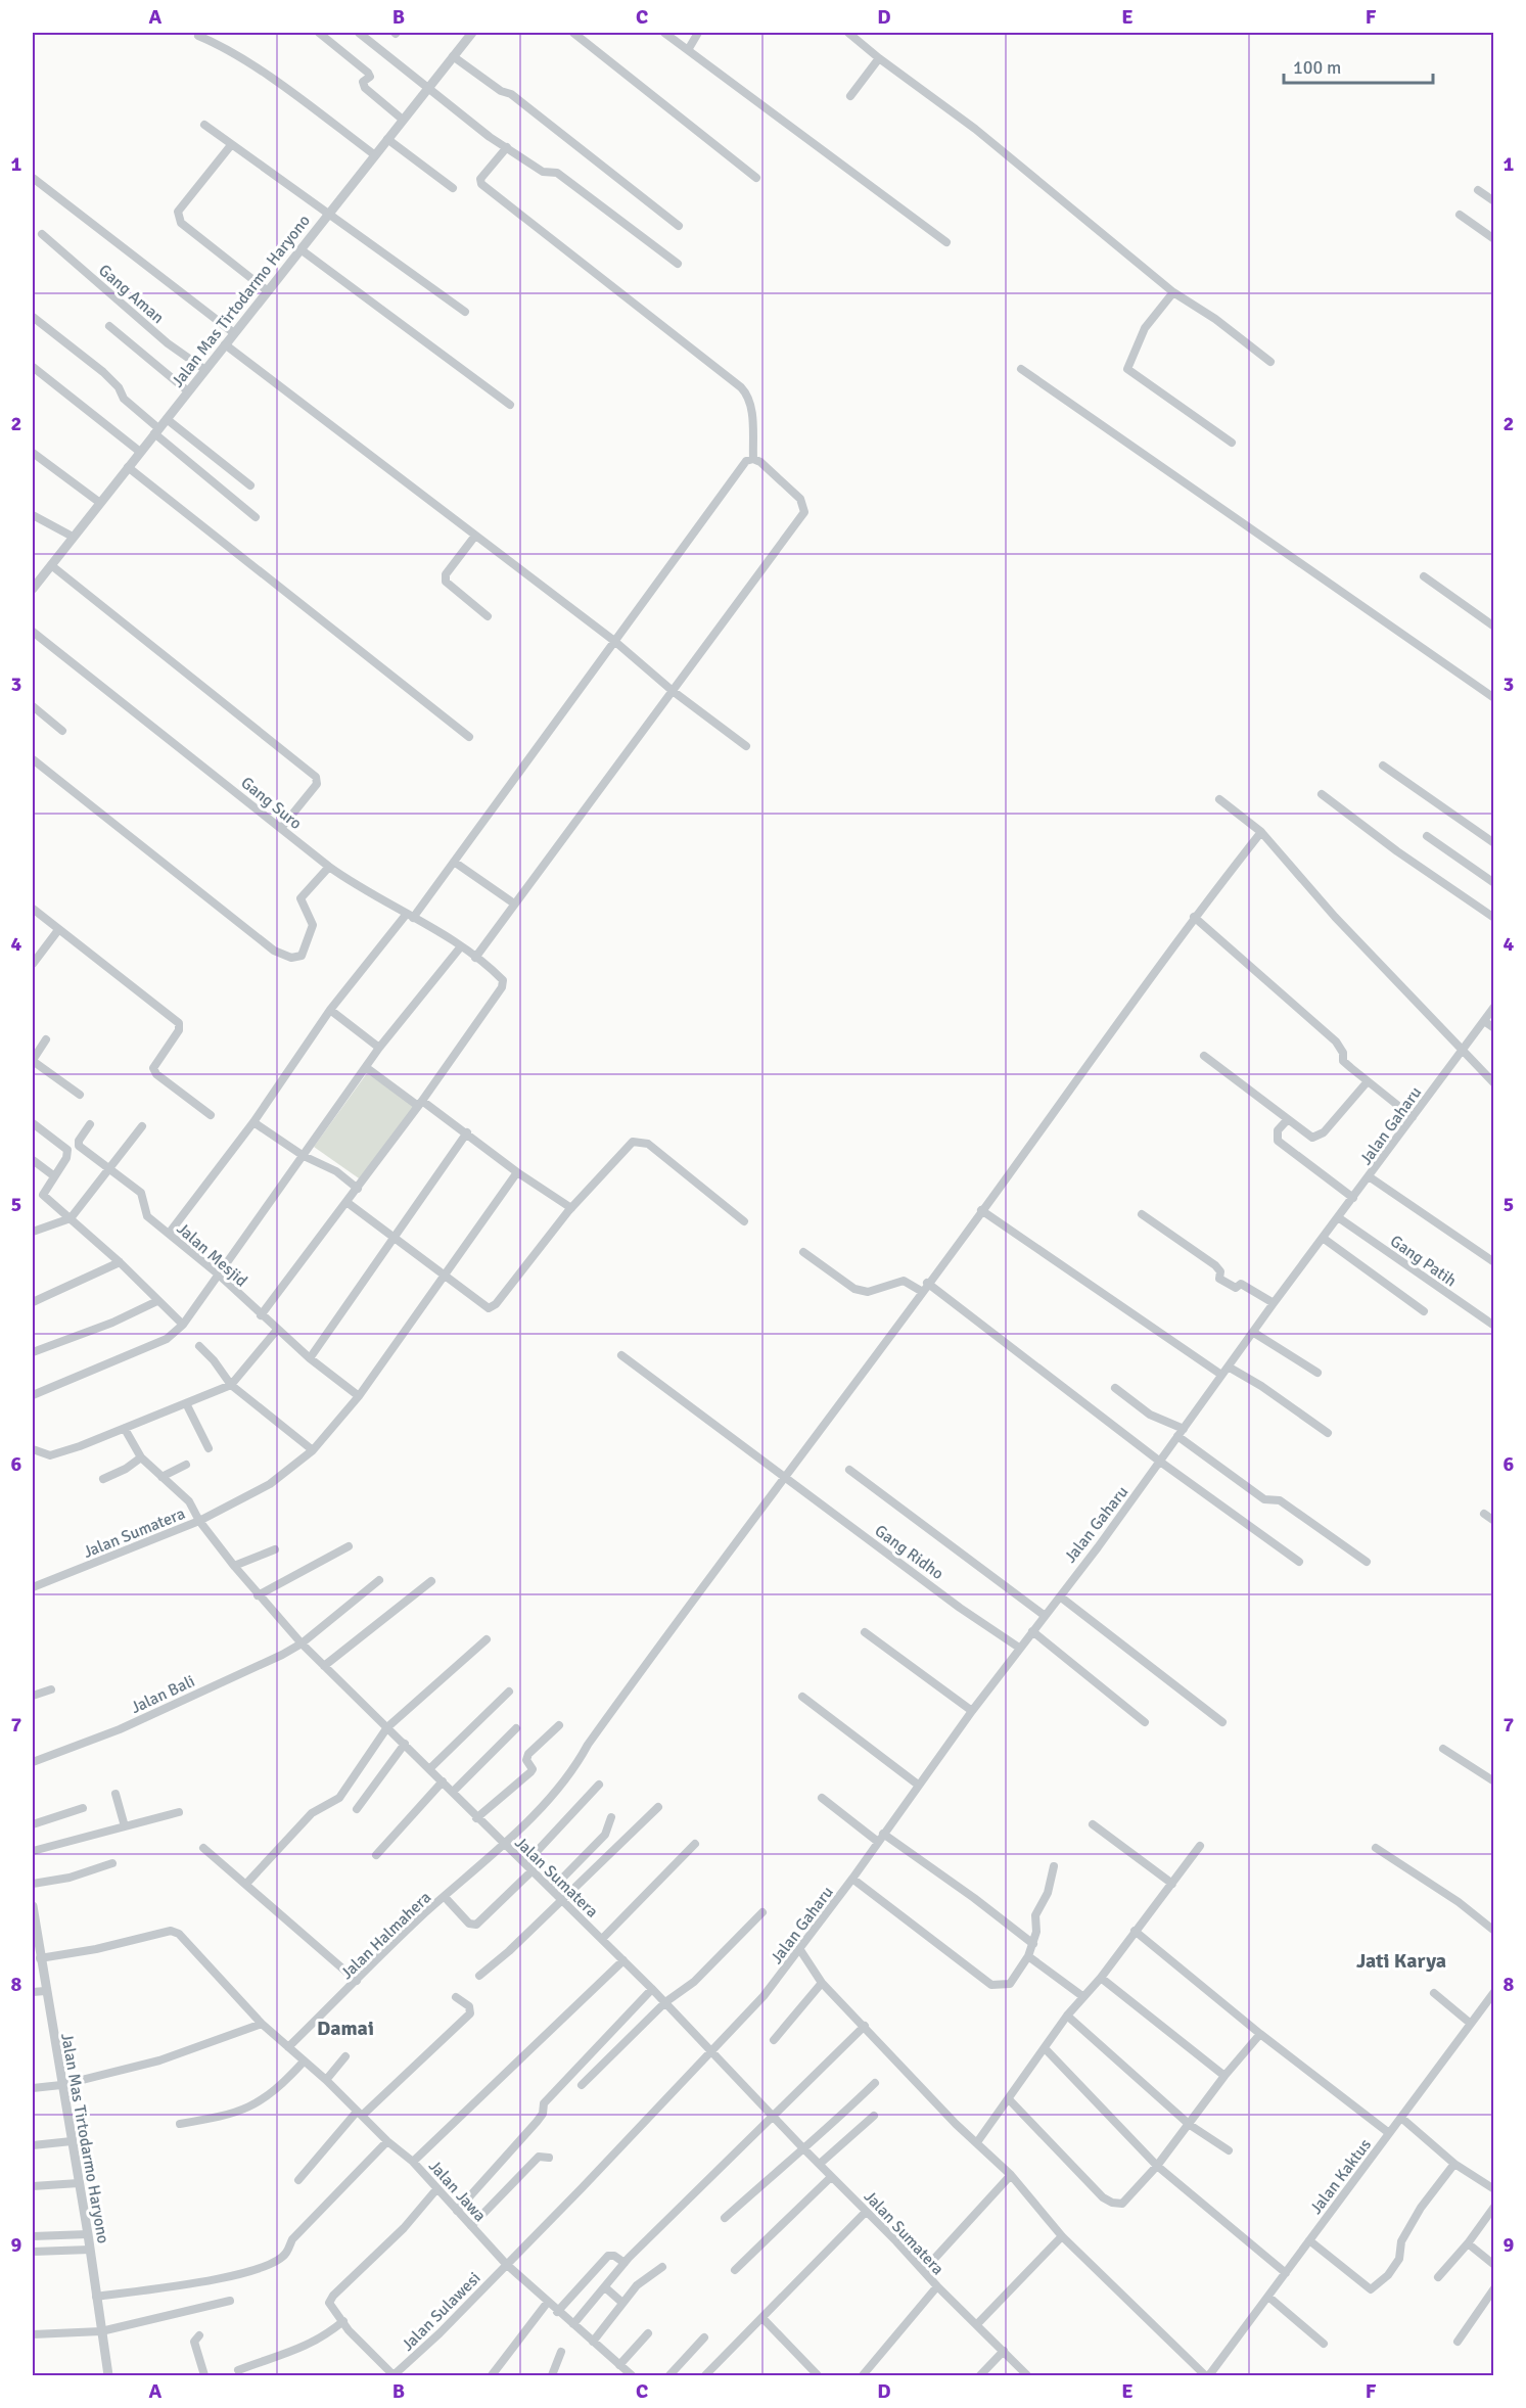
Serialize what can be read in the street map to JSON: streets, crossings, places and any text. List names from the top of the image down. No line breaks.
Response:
{"streets":{"street":["Gang Aman","Jalan Mas Tirtodarmo Haryono","Gang Suro","Jalan Gaharu","Jalan Mesjid","Gang Patih","Jalan Sumatera","Gang Ridho","Jalan Bali","Jalan Halmahera","Jalan Kaktus","Jalan Jawa","Jalan Sulawesi"]},"crossings":[["Gang Aman","Jalan Mas Tirtodarmo Haryono"],["Jalan Mas Tirtodarmo Haryono","Jalan Jawa"],["Jalan Gaharu","Gang Patih"],["Jalan Gaharu","Jalan Sumatera"],["Jalan Gaharu","Gang Ridho"],["Jalan Gaharu","Jalan Jawa"],["Jalan Gaharu","Jalan Sulawesi"],["Jalan Sumatera","Jalan Bali"],["Jalan Sumatera","Jalan Halmahera"],["Gang Ridho","Jalan Halmahera"],["Jalan Halmahera","Jalan Jawa"],["Jalan Jawa","Jalan Sulawesi"]],"districts":["Jati Karya","Damai"],"scale_bar":"100 m","grid":{"columns":["A","B","C","D","E","F"],"rows":["1","2","3","4","5","6","7","8","9"]}}
